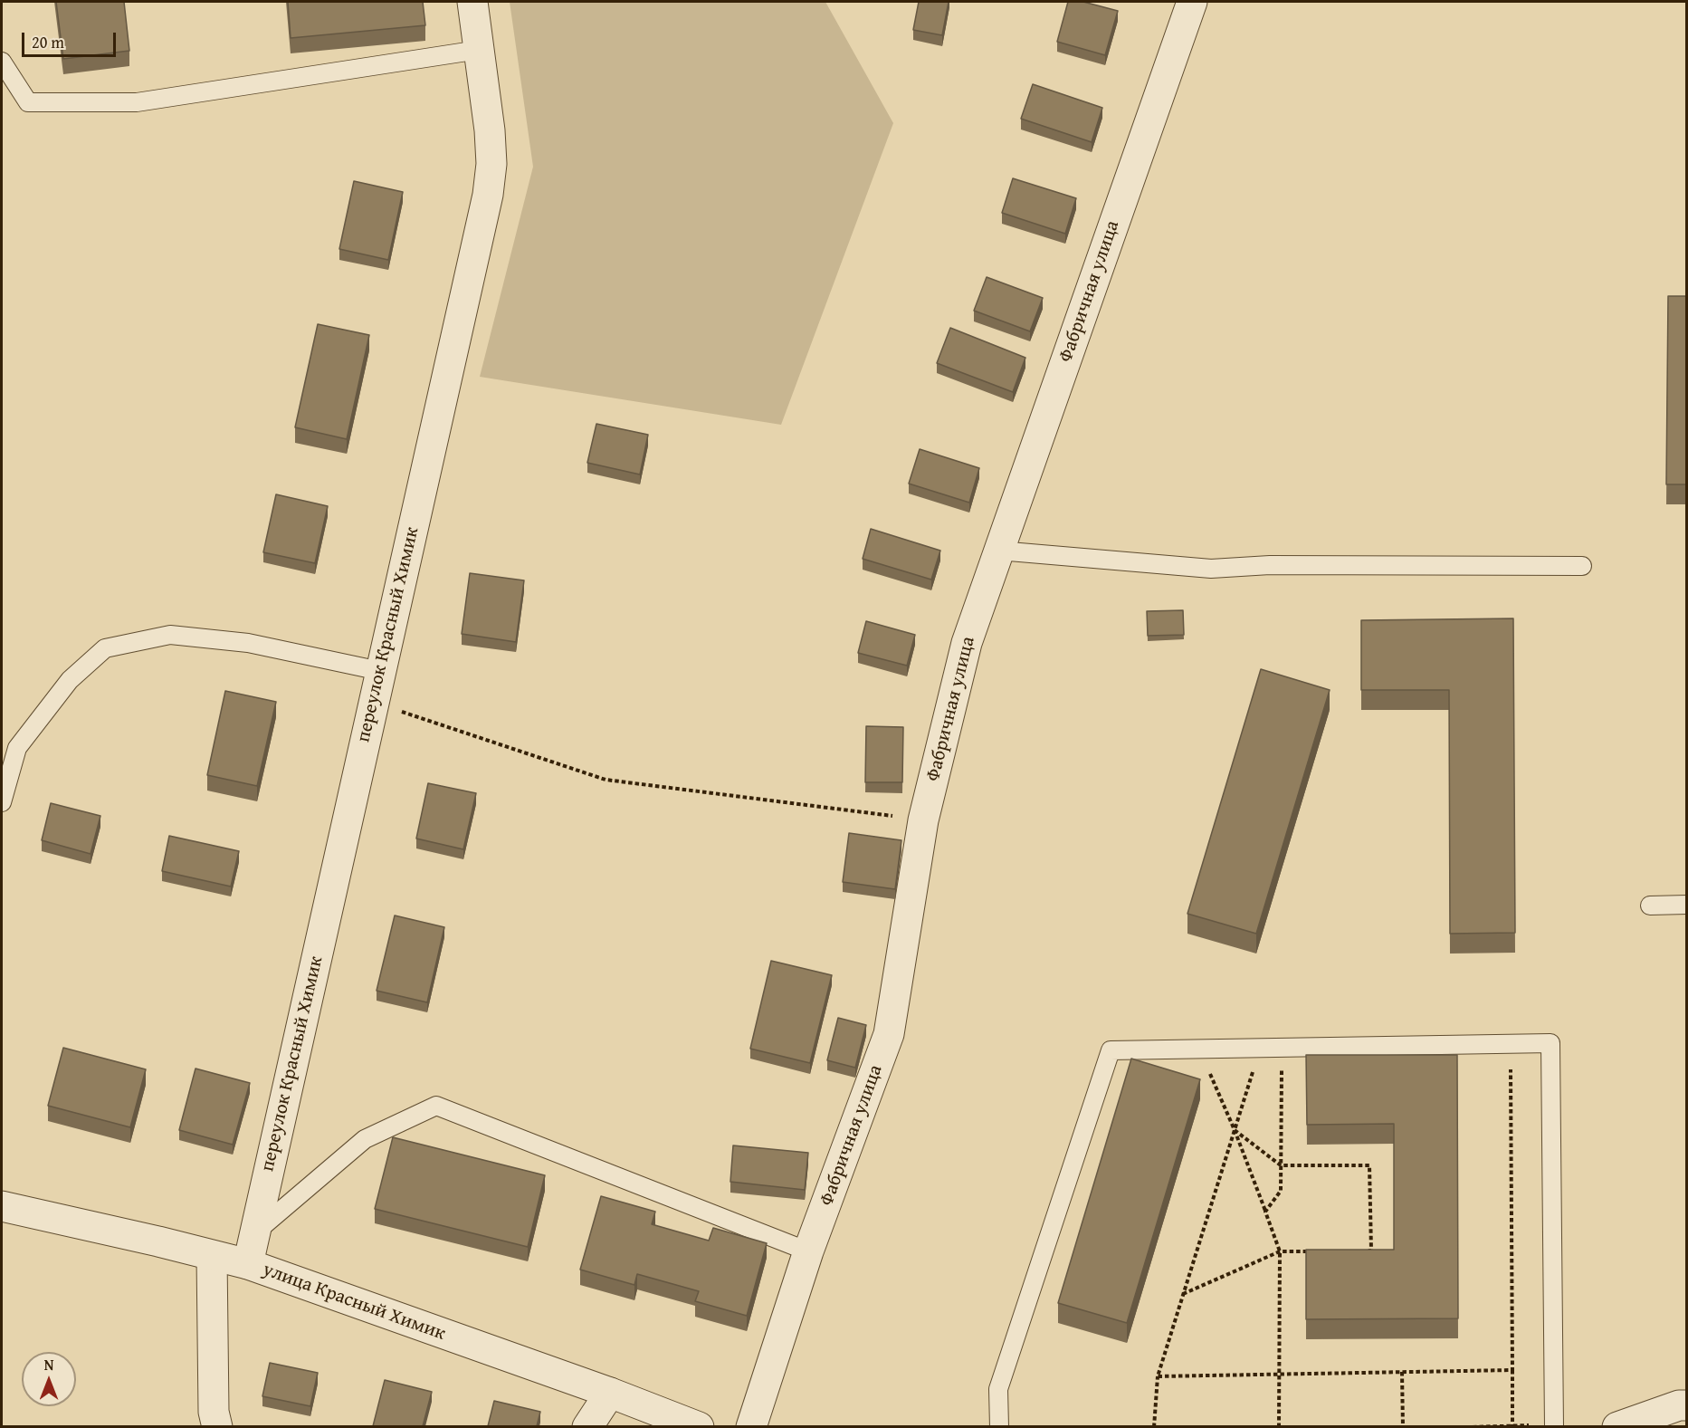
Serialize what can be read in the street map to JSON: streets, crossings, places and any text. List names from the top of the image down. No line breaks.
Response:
{"streets":{"street":["Фабричная улица","переулок Красный Химик","улица Красный Химик"]},"crossings":[["переулок Красный Химик","улица Красный Химик"]],"scale_bar":"20 m","north":"top"}
